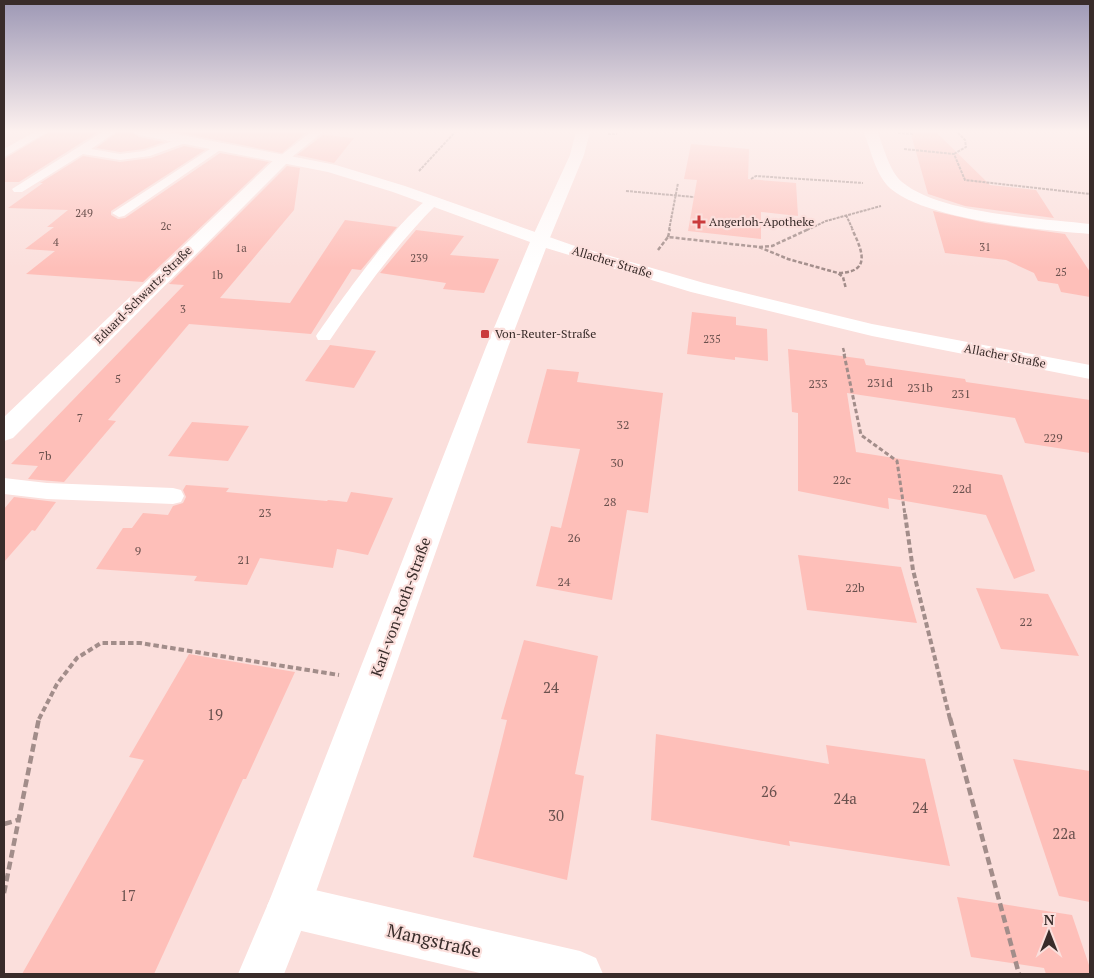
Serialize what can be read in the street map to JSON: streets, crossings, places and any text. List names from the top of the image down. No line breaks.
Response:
{"streets":{"street":["Allacher Straße","Eduard-Schwartz-Straße","Karl-von-Roth-Straße","Mangstraße"]},"crossings":[["Allacher Straße","Karl-von-Roth-Straße"],["Karl-von-Roth-Straße","Mangstraße"]],"places":{"health":["Angerloh-Apotheke"],"transit":["Von-Reuter-Straße"]},"house_numbers":["249","2c","4","31","1a","239","25","1b","3","235","5","231d","233","231b","231","7","32","229","7b","30","22c","22d","28","23","26","9","21","24","22b","22","24","19","26","24a","24","30","22a","17"],"north":"top"}
